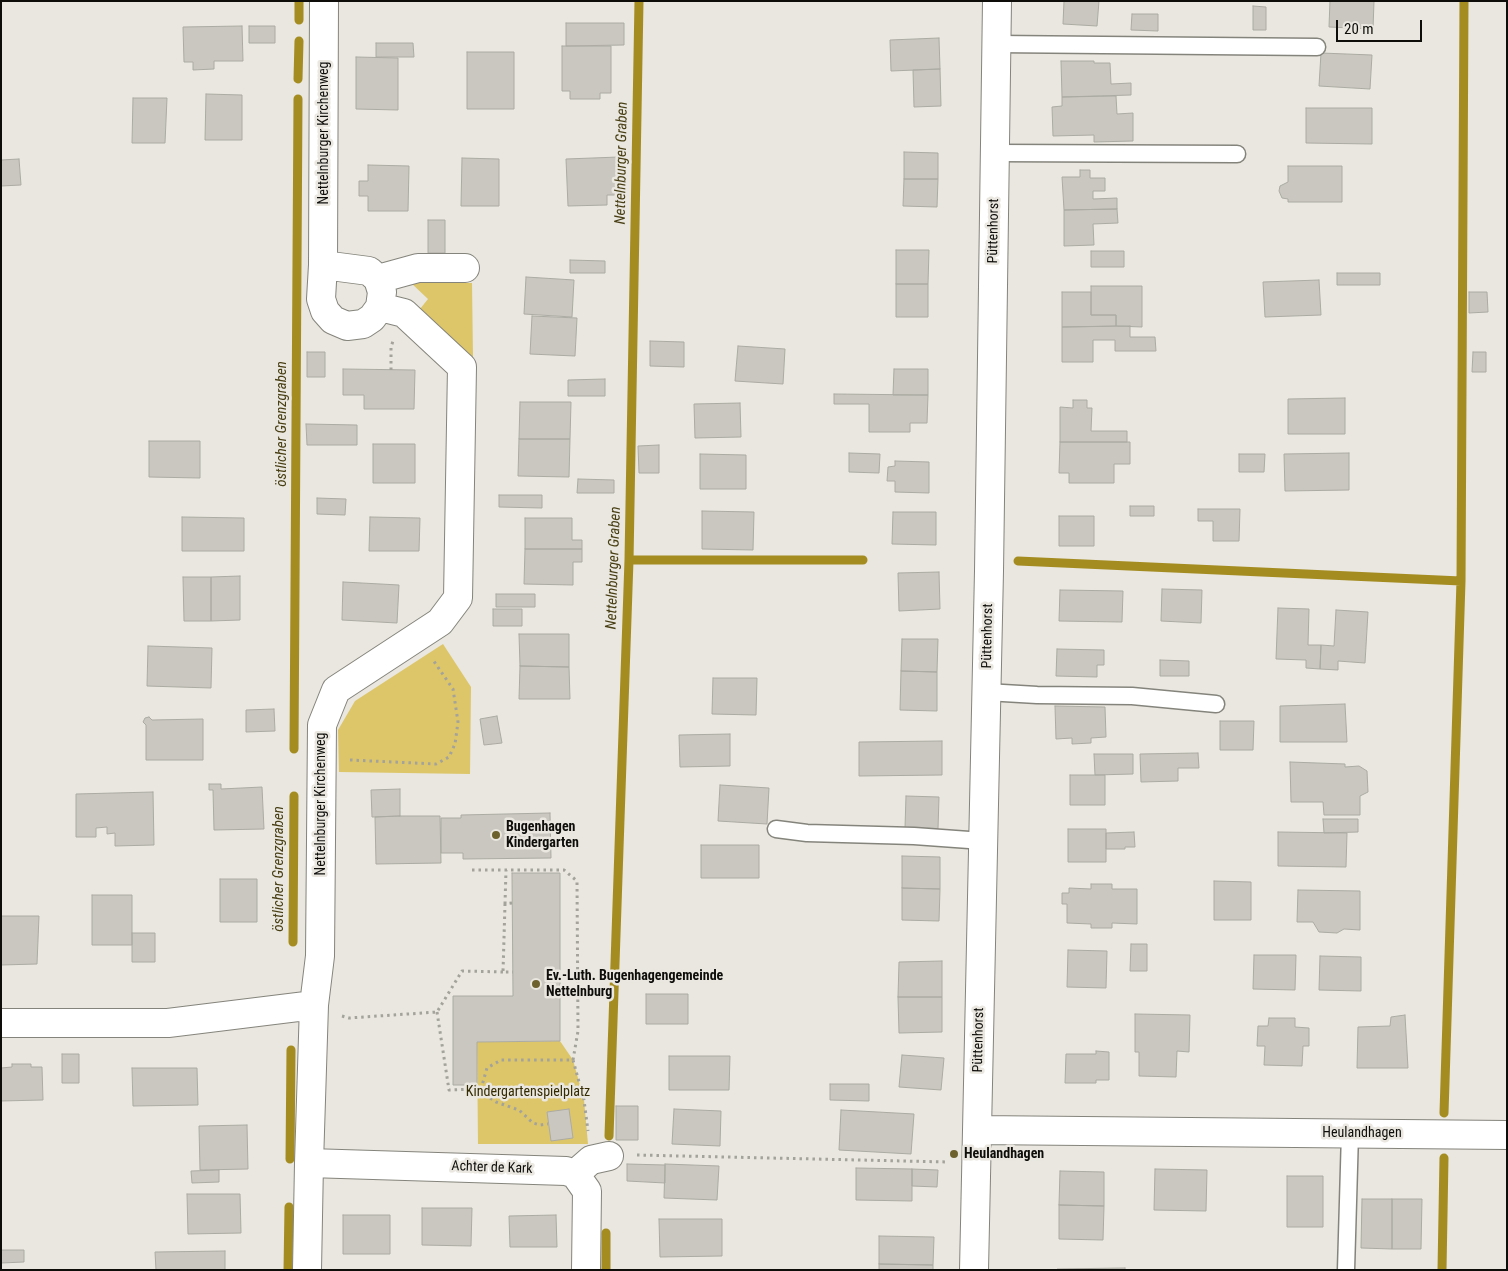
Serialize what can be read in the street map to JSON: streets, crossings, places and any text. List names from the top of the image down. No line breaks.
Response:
{"streets":{"street":["Nettelnburger Kirchenweg","Püttenhorst","Heulandhagen","Achter de Kark"]},"crossings":[["Püttenhorst","Heulandhagen"]],"water":["Nettelnburger Graben","östlicher Grenzgraben"],"parks":["Kindergartenspielplatz"],"places":["Bugenhagen Kindergarten","Ev.-Luth. Bugenhagengemeinde Nettelnburg","Heulandhagen"],"scale_bar":"20 m"}
